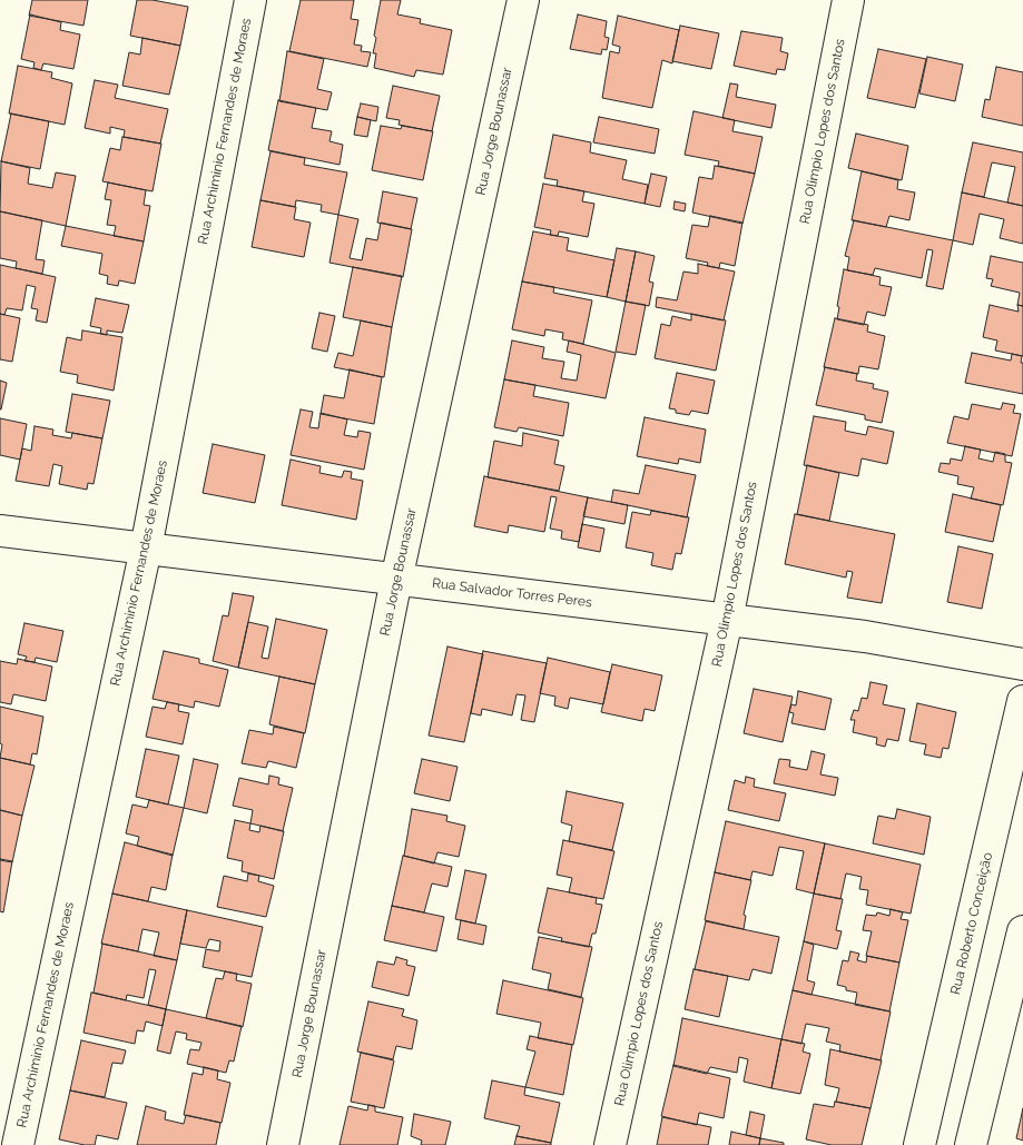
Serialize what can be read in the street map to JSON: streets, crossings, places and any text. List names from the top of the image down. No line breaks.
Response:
{"streets":{"street":["Rua Archiminio Fernandes de Moraes","Rua Jorge Bounassar","Rua Olimpio Lopes dos Santos","Rua Salvador Torres Peres","Rua Roberto Conceição"]},"crossings":[["Rua Archiminio Fernandes de Moraes","Rua Salvador Torres Peres"],["Rua Jorge Bounassar","Rua Salvador Torres Peres"],["Rua Olimpio Lopes dos Santos","Rua Salvador Torres Peres"]]}
